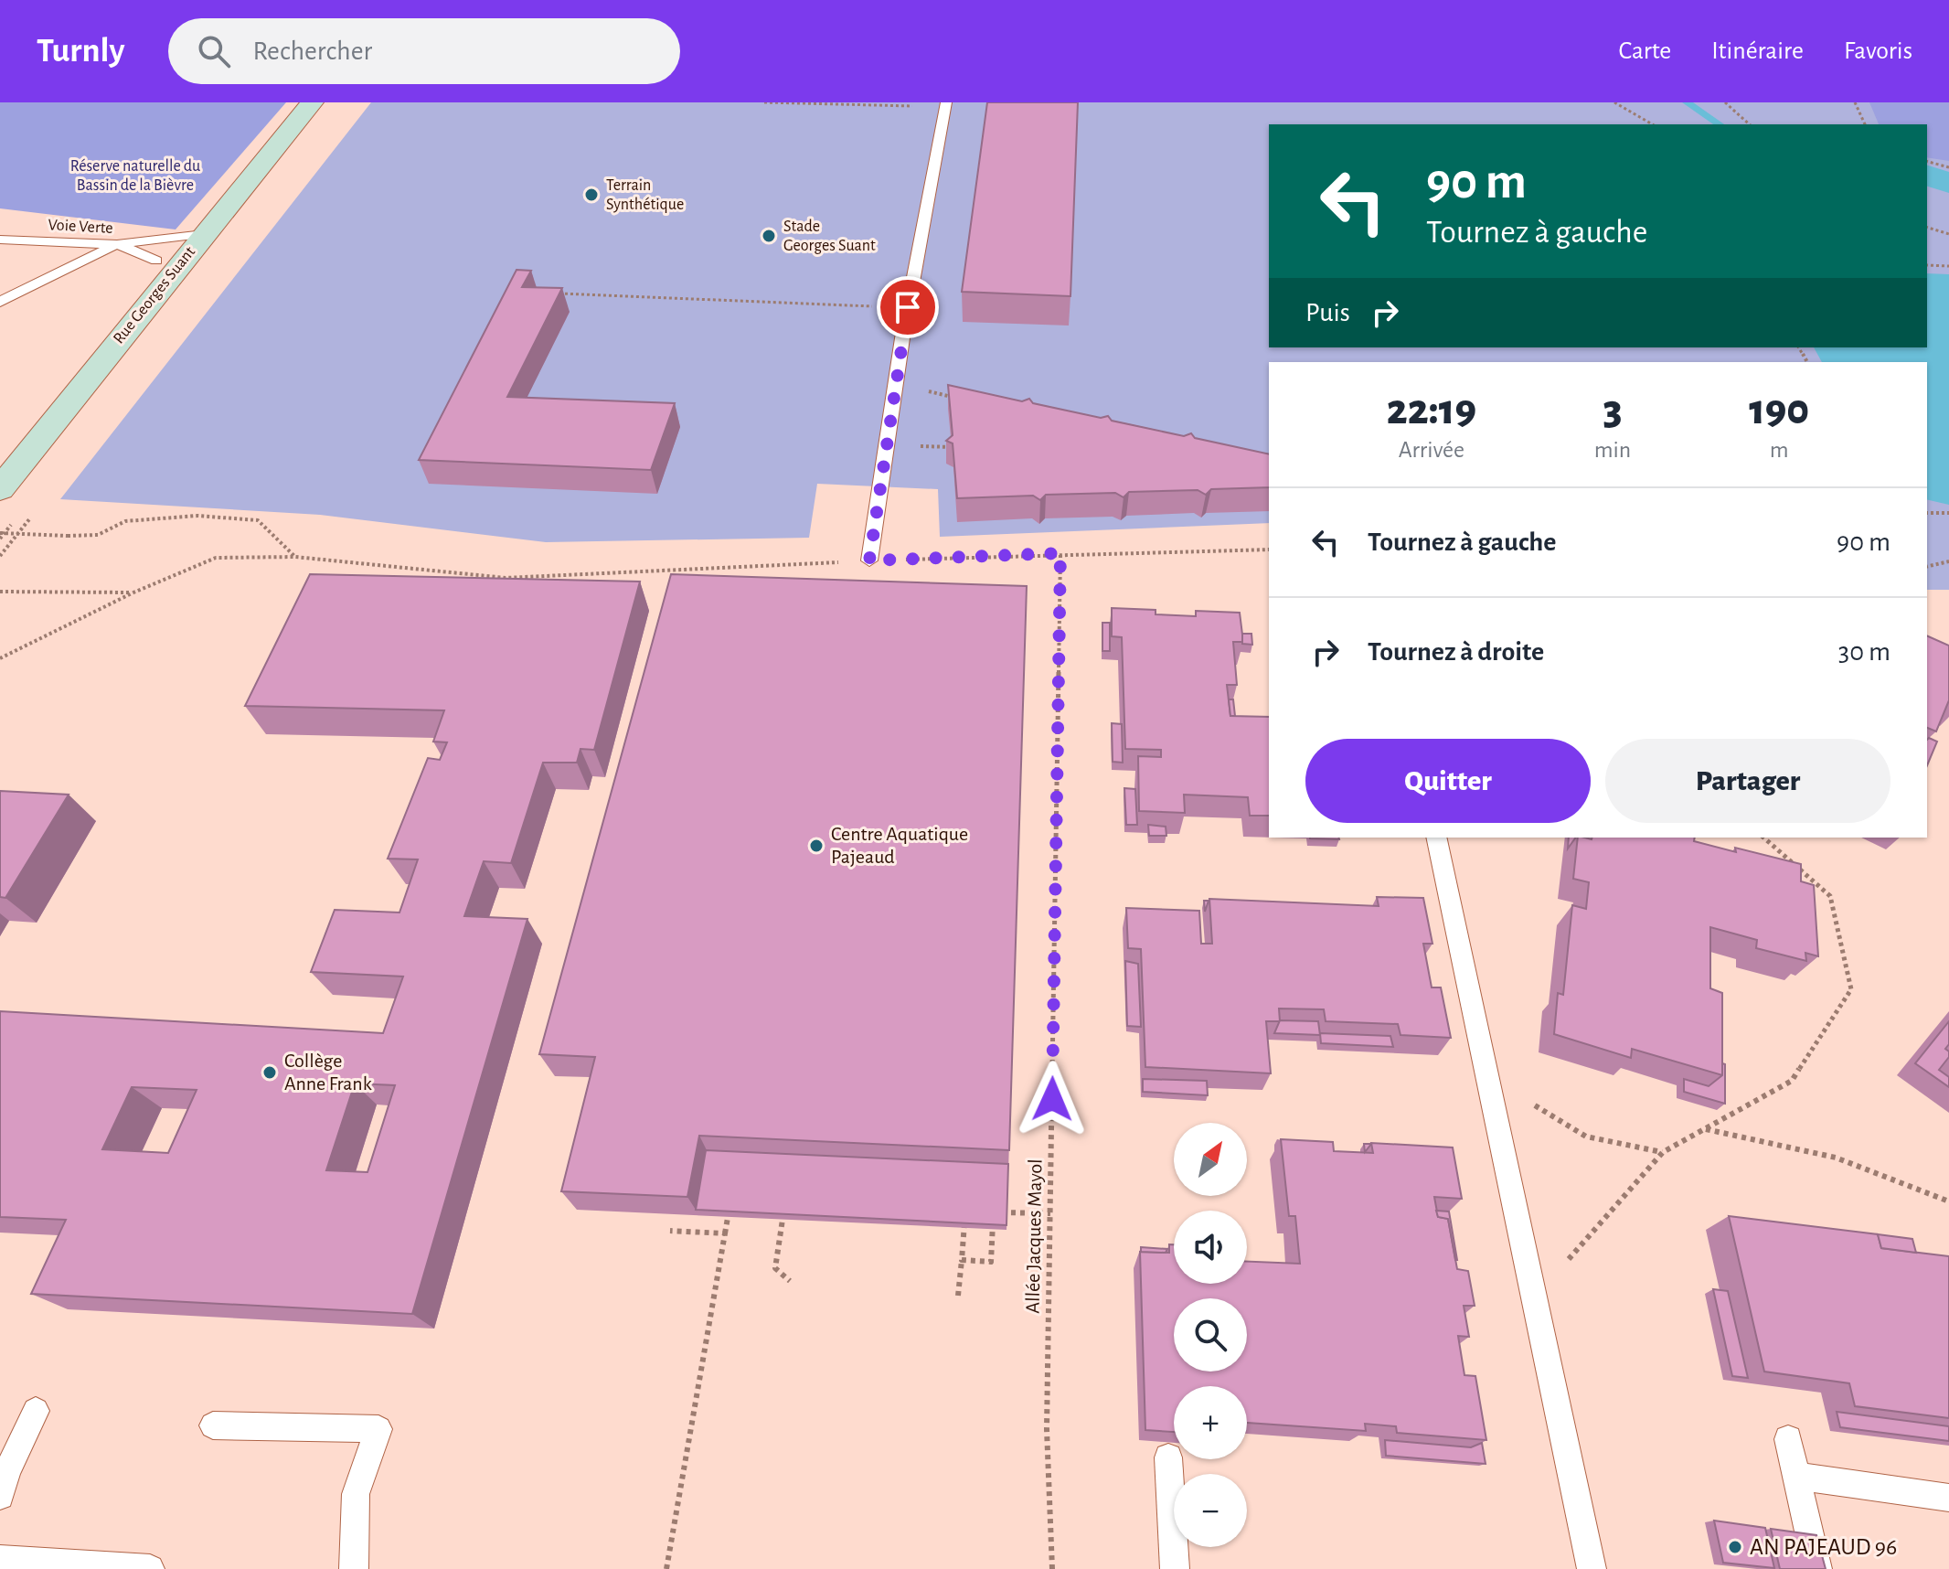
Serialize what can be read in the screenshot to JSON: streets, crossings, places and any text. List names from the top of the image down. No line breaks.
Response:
{"streets":{"main road":["Rue Georges Suant"],"lane":["Voie Verte"],"path":["Allée Jacques Mayol"]},"parks":["Réserve naturelle du Bassin de la Bièvre"],"places":["Terrain Synthétique","Stade Georges Suant","Centre Aquatique Pajeaud","Collège Anne Frank","AN PAJEAUD 96"],"north":"top right","page":{"header":"Turnly","search":"Rechercher","nav":["Carte","Itinéraire","Favoris"],"turn":["90 m","Tournez à gauche"],"then":"Puis","eta":["22:19","Arrivée","3","min","190","m"],"list":[{"name":"Tournez à gauche","value":"90 m"},{"name":"Tournez à droite","value":"30 m"}],"buttons":["Quitter","Partager"],"map_buttons":["+","−"]}}
